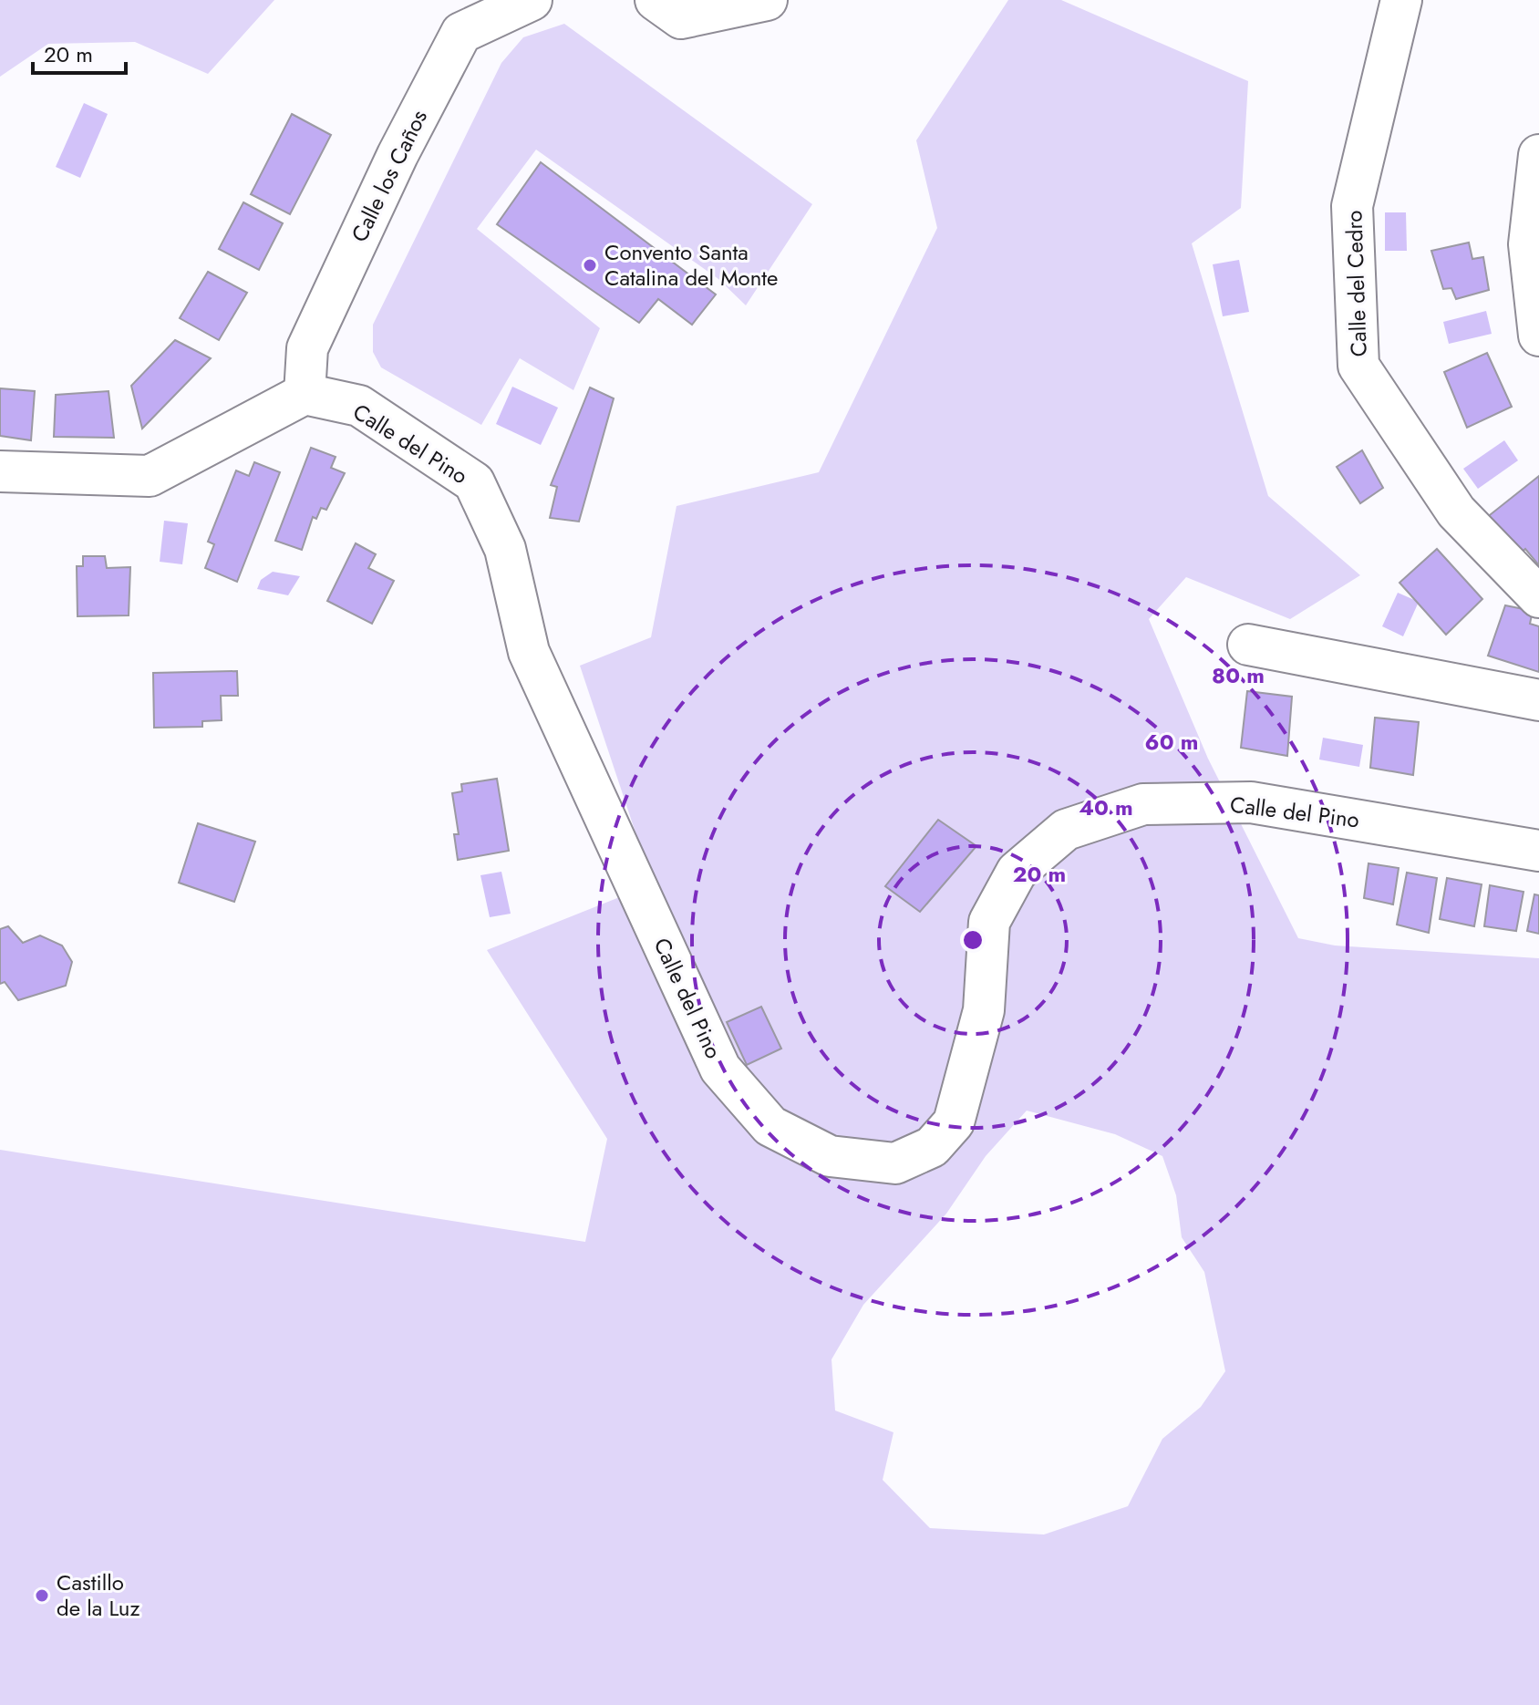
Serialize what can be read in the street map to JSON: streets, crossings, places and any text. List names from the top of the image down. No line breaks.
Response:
{"streets":{"street":["Calle los Caños","Calle del Cedro","Calle del Pino"]},"crossings":[["Calle los Caños","Calle del Pino"]],"places":["Convento Santa Catalina del Monte","Castillo de la Luz"],"scale_bar":"20 m","rings":["80 m","60 m","40 m","20 m"]}
